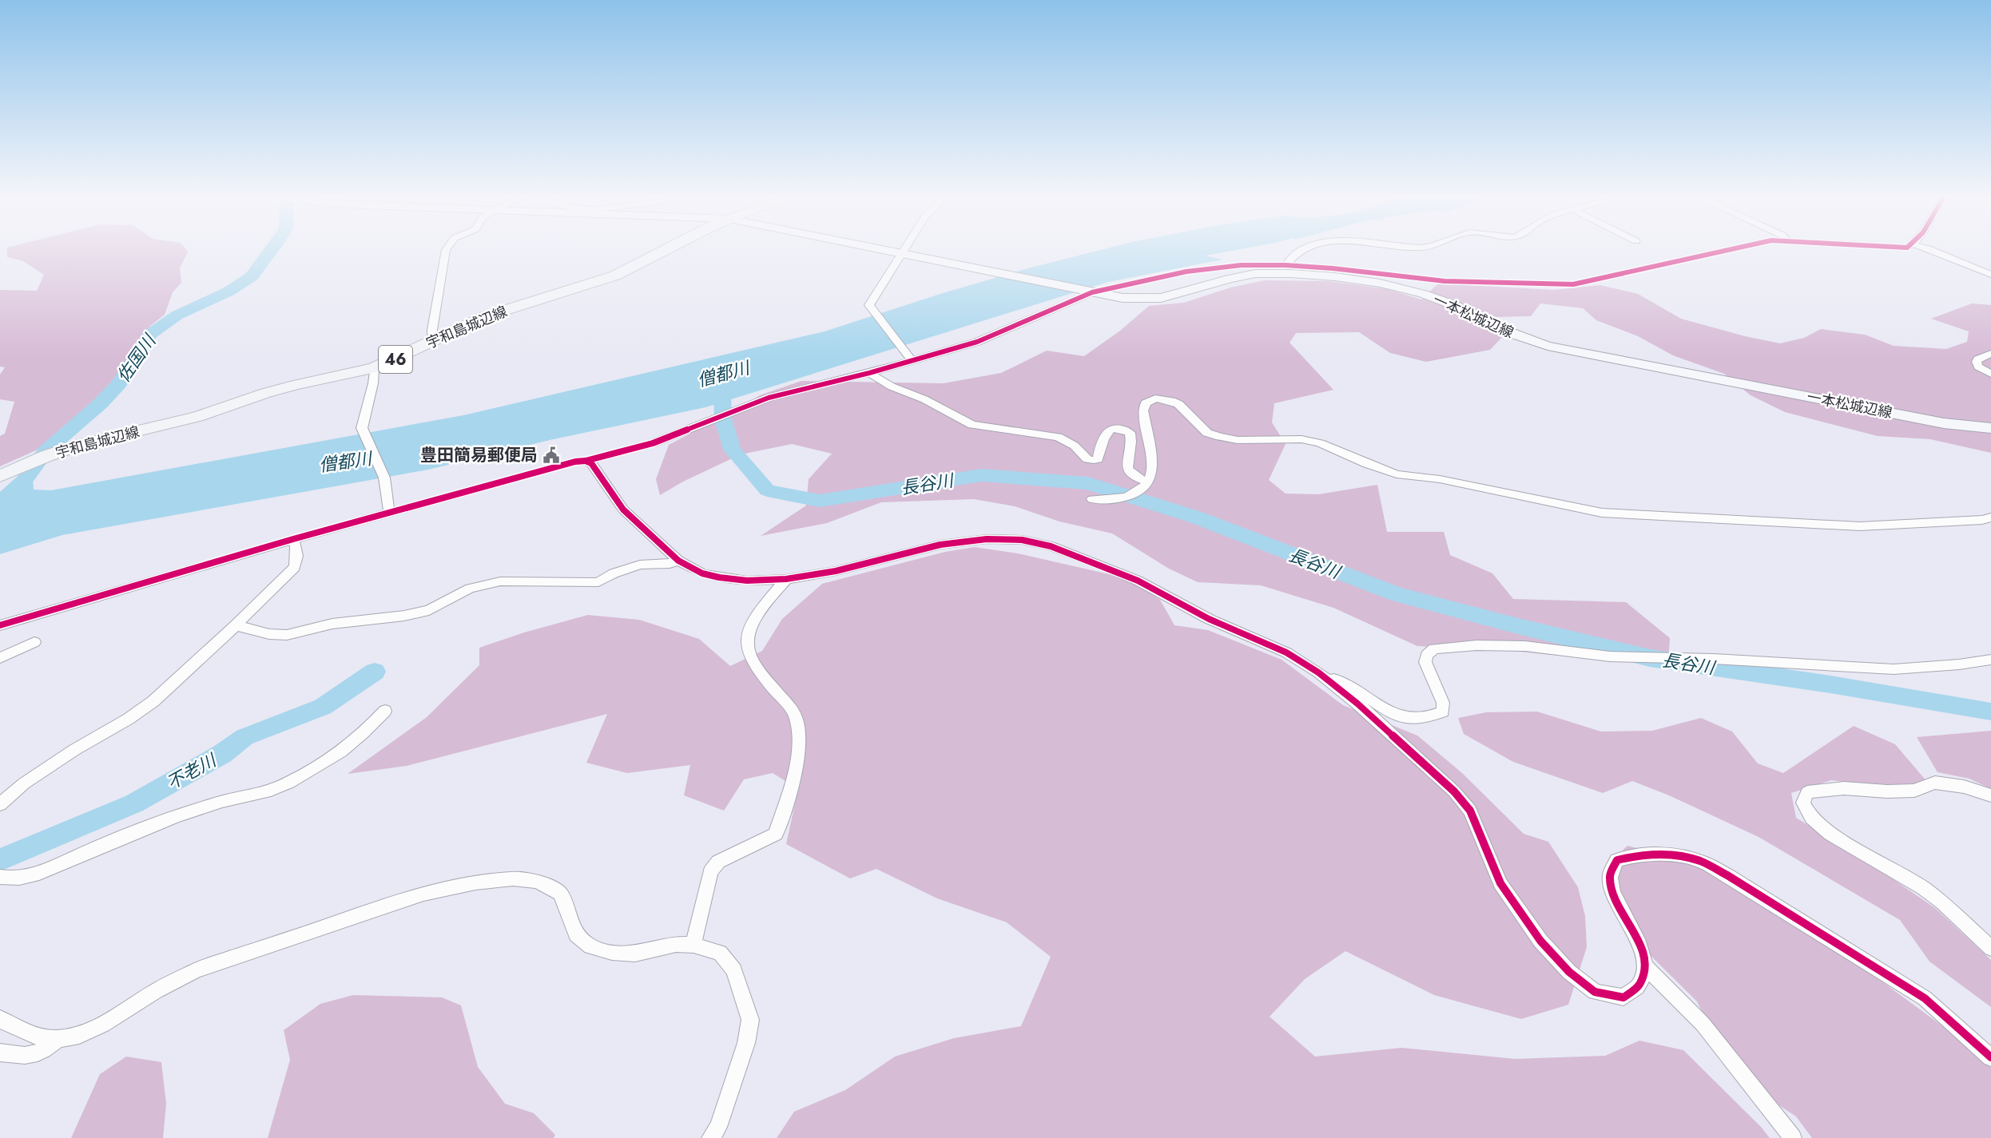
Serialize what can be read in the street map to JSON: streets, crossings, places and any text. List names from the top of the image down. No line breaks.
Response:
{"streets":{"main road":["一本松城辺線","宇和島城辺線","46"]},"water":["佐国川","僧都川","長谷川","不老川"],"places":{"public building":["豊田簡易郵便局"]}}
